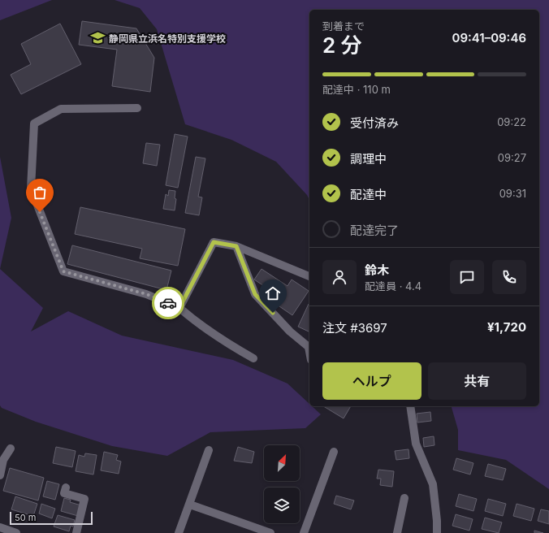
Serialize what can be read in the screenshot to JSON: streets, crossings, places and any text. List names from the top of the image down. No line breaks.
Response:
{"places":{"school or university":["静岡県立浜名特別支援学校"]},"scale_bar":"50 m","north":"top right","page":{"heading":["2 分","到着まで","09:41–09:46"],"panel":["鈴木","配達員 · 4.4","注文 #3697","¥1,720"],"bar":"配達中 · 110 m","list":[["受付済み","09:22"],["調理中","09:27"],["配達中","09:31"],"配達完了"],"buttons":["ヘルプ","共有"],"scale":"50 m"}}
